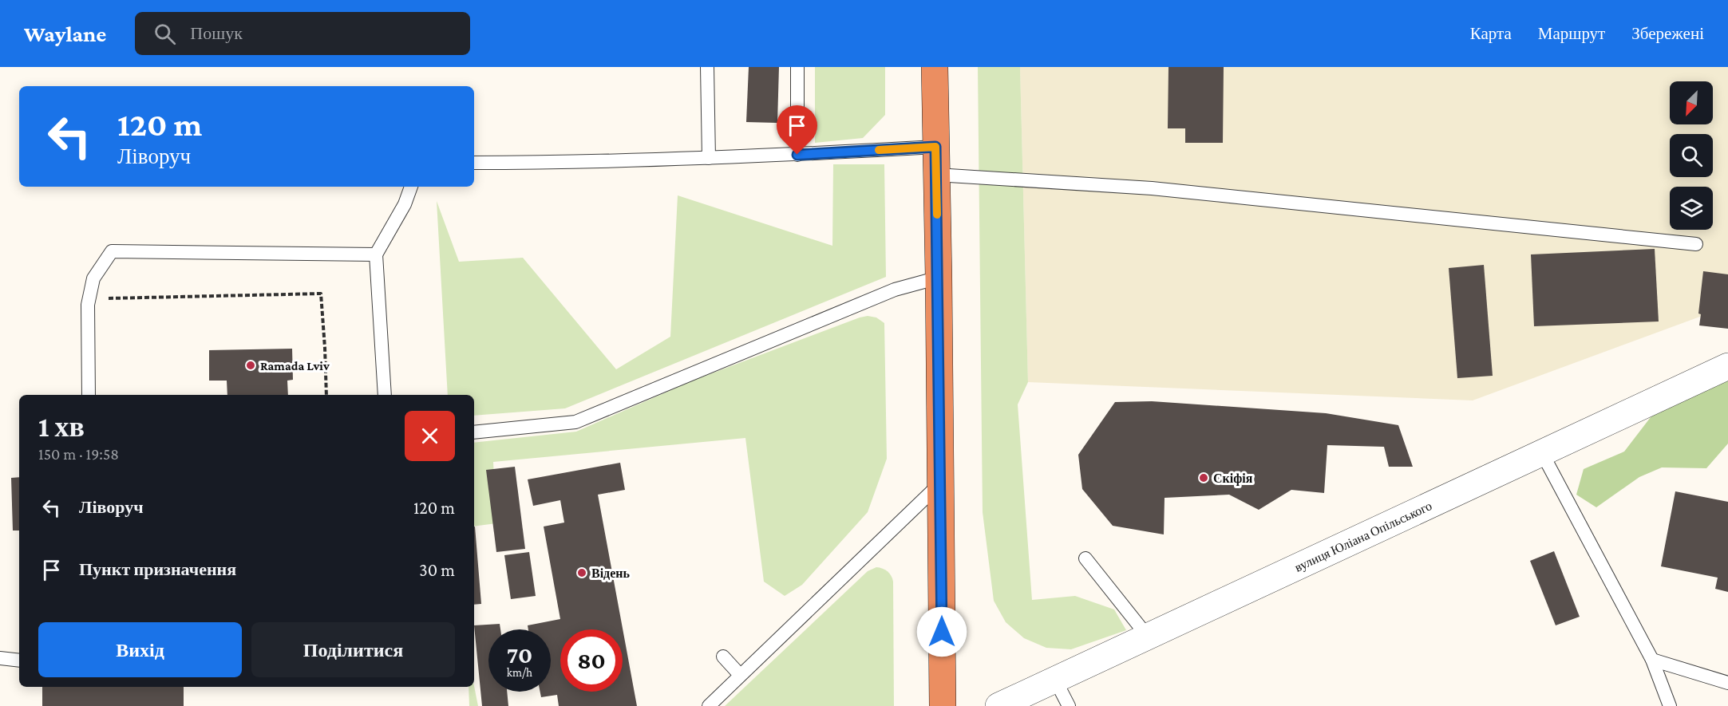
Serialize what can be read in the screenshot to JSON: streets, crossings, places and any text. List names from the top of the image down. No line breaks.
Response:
{"streets":{"street":["вулиця Юліана Опільського"]},"places":["Ramada Lviv","Скіфія","Відень"],"north":"bottom left","page":{"header":"Waylane","search":"Пошук","nav":["Карта","Маршрут","Збережені"],"turn":["120 m","Ліворуч"],"heading":["1 хв","150 m · 19:58"],"list":[{"name":"Ліворуч","value":"120 m"},{"name":"Пункт призначення","value":"30 m"}],"buttons":["Вихід","Поділитися"],"speed":"70 km/h","limit":"80"}}
